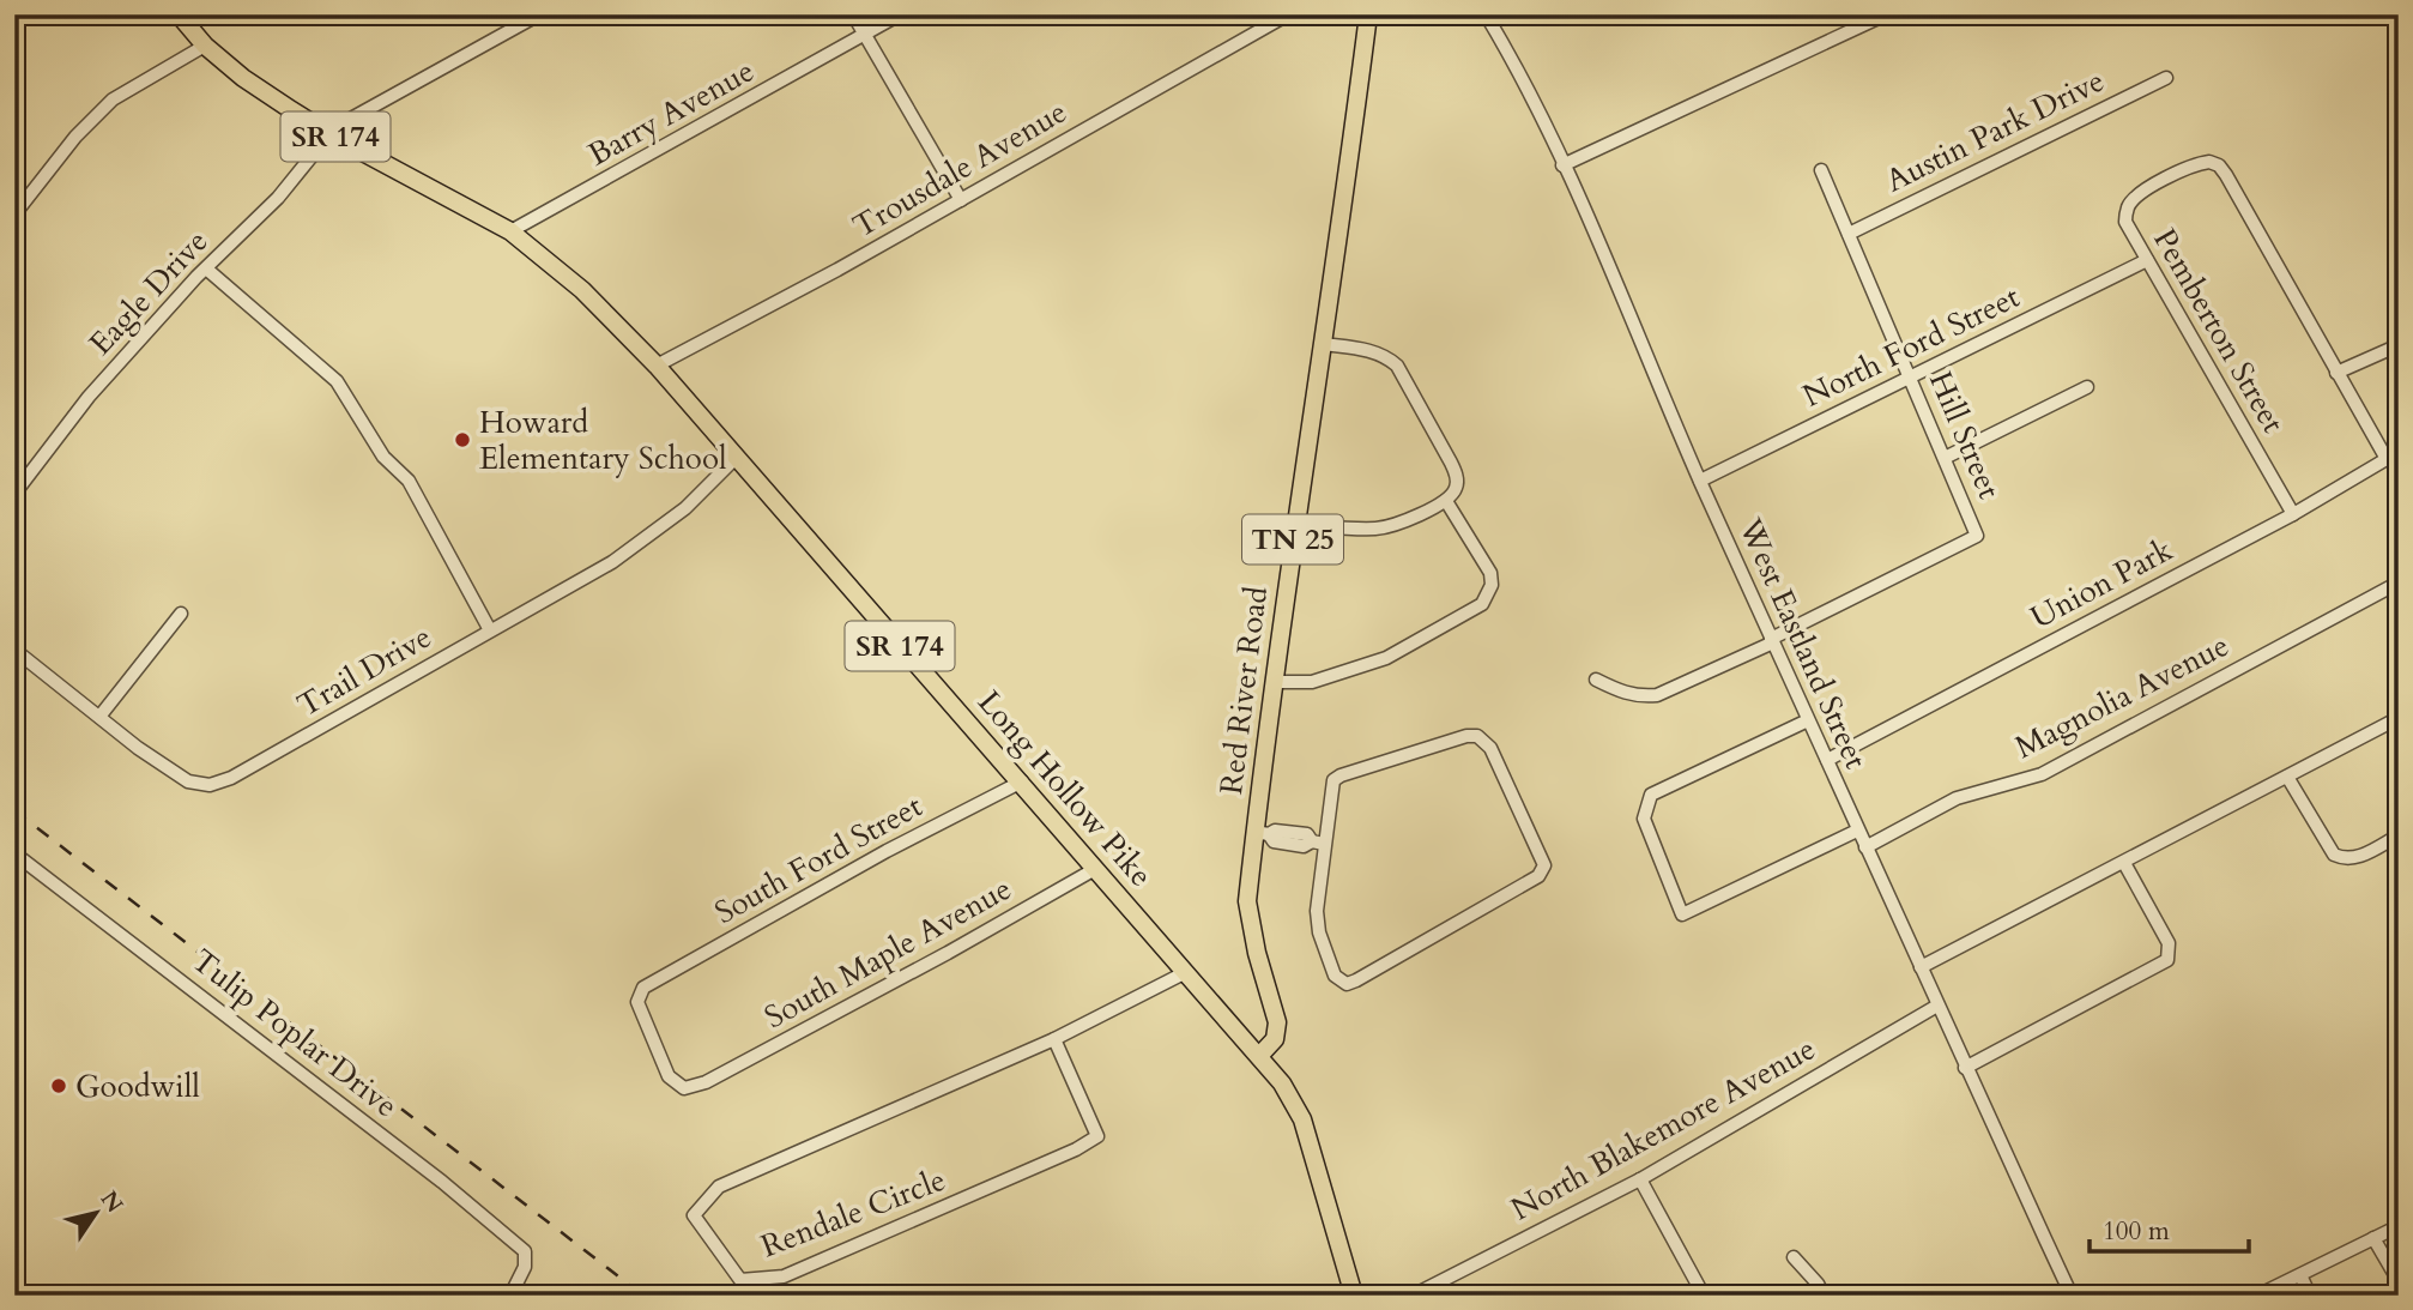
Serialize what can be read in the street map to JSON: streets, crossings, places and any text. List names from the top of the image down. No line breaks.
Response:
{"streets":{"main road":["SR 174","TN 25","Red River Road","Long Hollow Pike"],"street":["Barry Avenue","Austin Park Drive","Trousdale Avenue","Eagle Drive","Pemberton Street","North Ford Street","Hill Street","Union Park","West Eastland Street","Trail Drive","Magnolia Avenue","South Ford Street","South Maple Avenue","Tulip Poplar Drive","North Blakemore Avenue","Rendale Circle"]},"crossings":[["Barry Avenue","Long Hollow Pike"],["Austin Park Drive","Hill Street"],["Trousdale Avenue","Long Hollow Pike"],["Eagle Drive","Long Hollow Pike"],["Pemberton Street","North Ford Street"],["Pemberton Street","Union Park"],["North Ford Street","Hill Street"],["North Ford Street","West Eastland Street"],["Hill Street","West Eastland Street"],["Union Park","West Eastland Street"],["West Eastland Street","Magnolia Avenue"],["West Eastland Street","North Blakemore Avenue"],["Trail Drive","Long Hollow Pike"],["Red River Road","Long Hollow Pike"],["Long Hollow Pike","South Ford Street"],["Long Hollow Pike","South Maple Avenue"],["Long Hollow Pike","Rendale Circle"],["South Ford Street","South Maple Avenue"]],"places":["Howard Elementary School","Goodwill"],"scale_bar":"100 m","north":"top right"}
